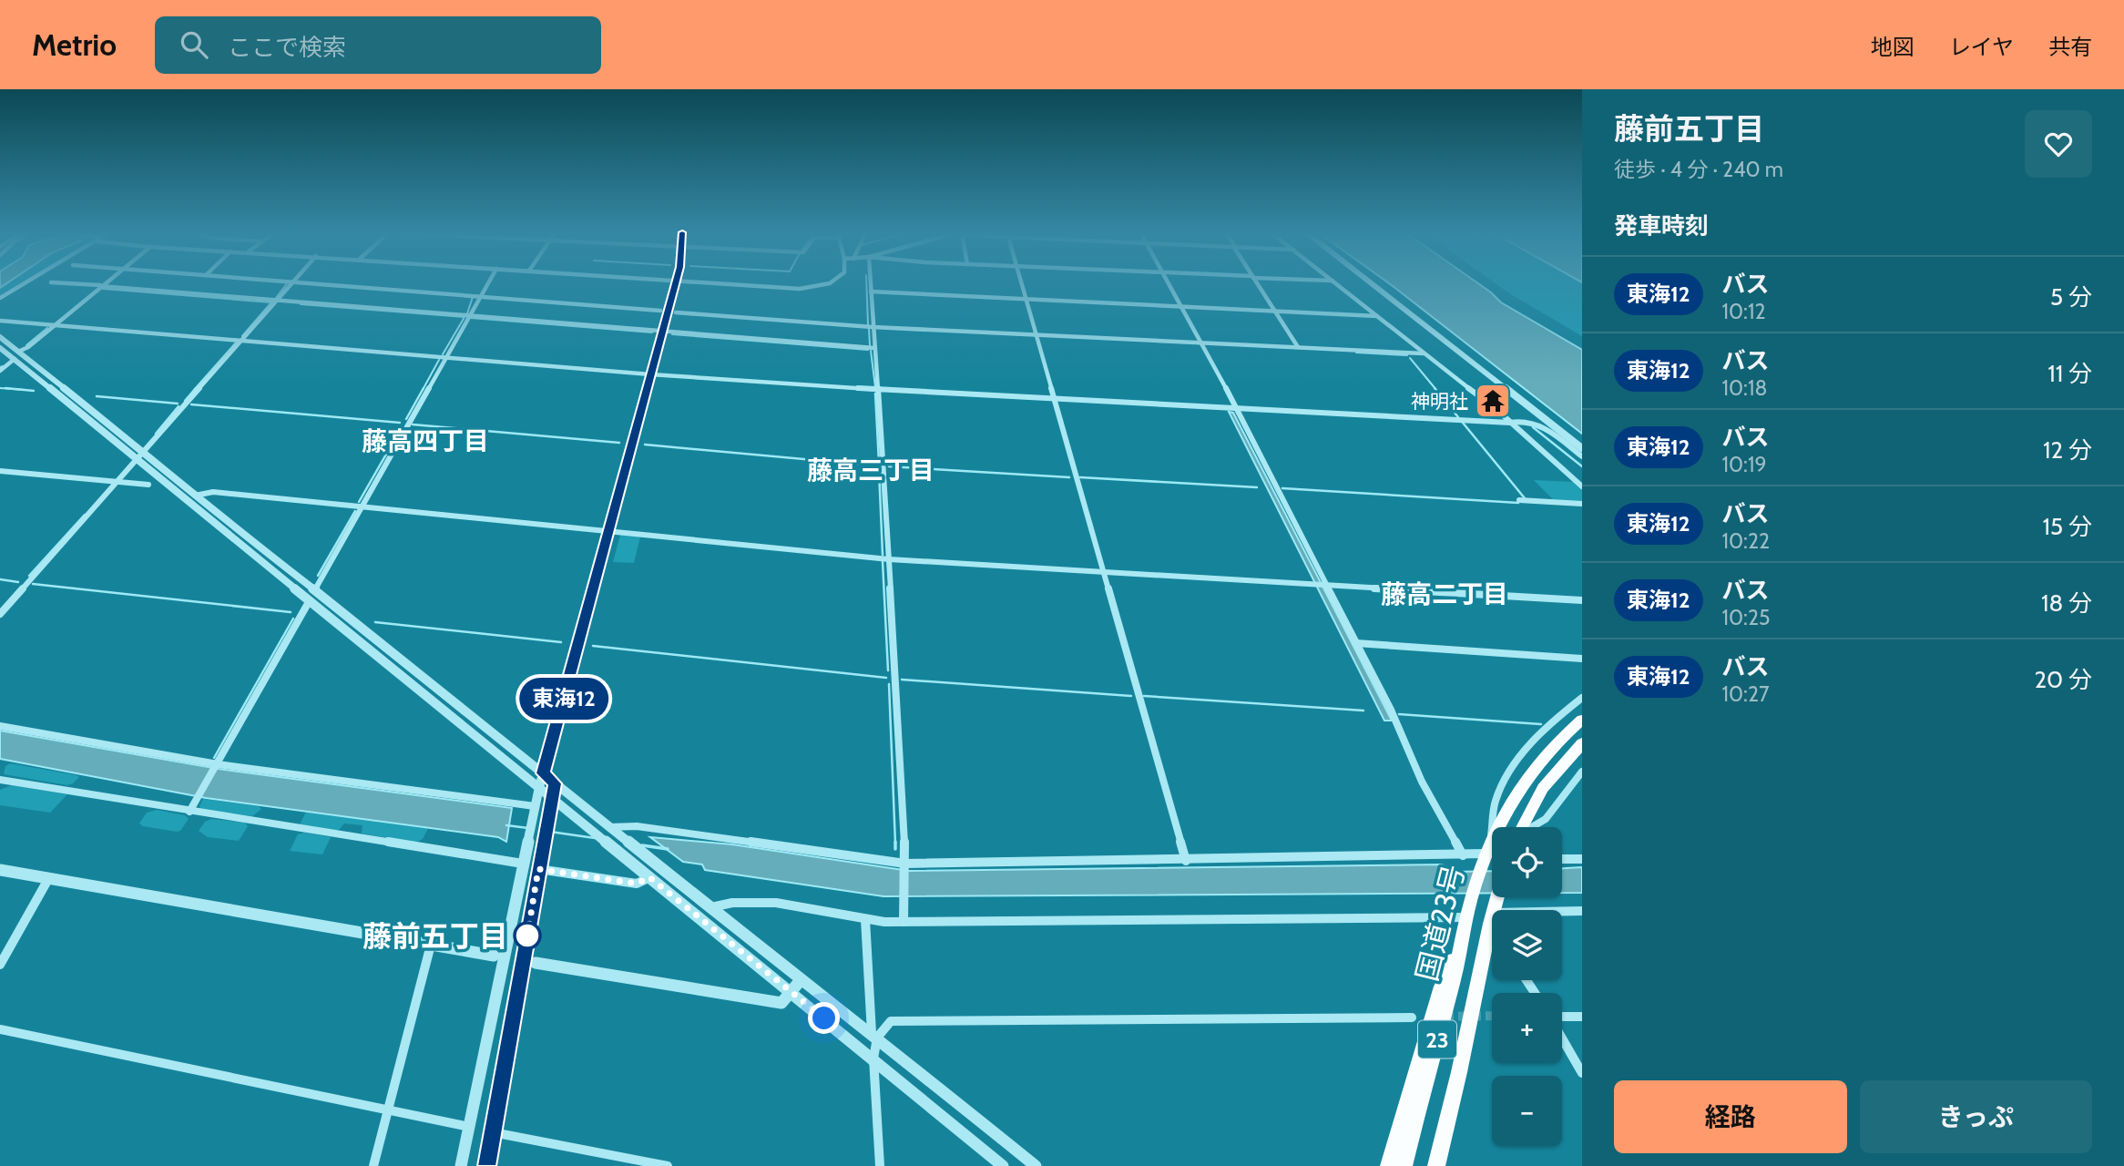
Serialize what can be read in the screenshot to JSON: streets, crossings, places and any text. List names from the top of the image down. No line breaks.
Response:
{"streets":{"highway":["国道23号","23"]},"districts":["藤高四丁目","藤高三丁目","藤高二丁目"],"places":{"temple":["神明社"],"other":["藤前五丁目"]},"lines":["bus line 東海12"],"page":{"header":"Metrio","search":"ここで検索","nav":["地図","レイヤ","共有"],"on_map":"東海12","heading":[["藤前五丁目","徒歩 · 4 分 · 240 m"],"発車時刻"],"list":[{"mark":"東海12","name":"バス","note":"10:12","value":"5 分"},{"mark":"東海12","name":"バス","note":"10:18","value":"11 分"},{"mark":"東海12","name":"バス","note":"10:19","value":"12 分"},{"mark":"東海12","name":"バス","note":"10:22","value":"15 分"},{"mark":"東海12","name":"バス","note":"10:25","value":"18 分"},{"mark":"東海12","name":"バス","note":"10:27","value":"20 分"}],"map_buttons":["+","−"],"buttons":["経路","きっぷ"]}}
